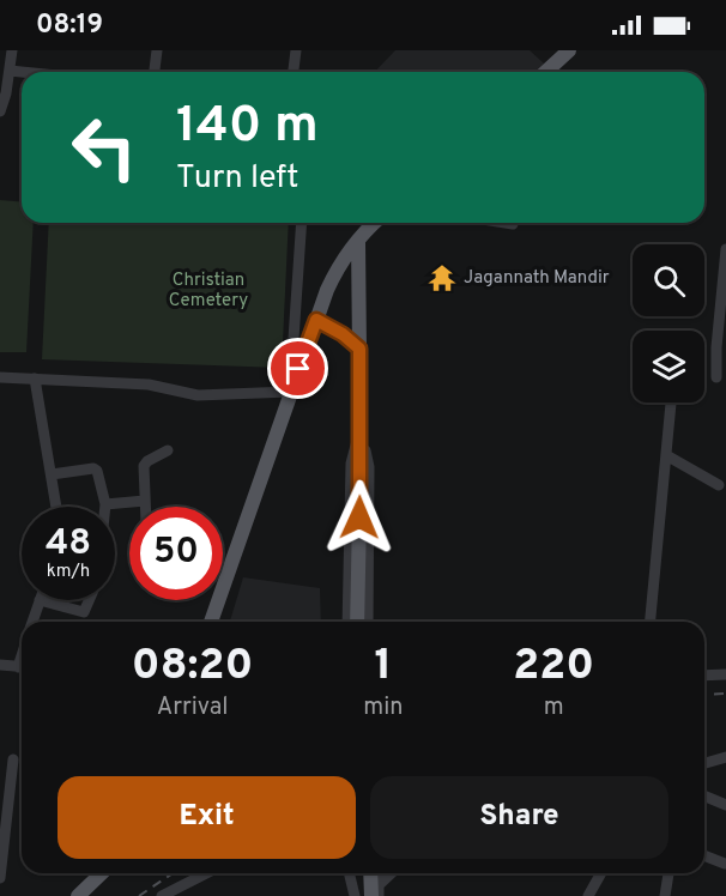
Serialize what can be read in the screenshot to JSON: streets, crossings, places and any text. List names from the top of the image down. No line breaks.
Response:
{"parks":["Christian Cemetery"],"places":{"temple":["Jagannath Mandir"]},"page":{"status":"08:19","turn":["140 m","Turn left"],"speed":"48 km/h","limit":"50","eta":["08:20","Arrival","1","min","220","m"],"buttons":["Exit","Share"]}}
